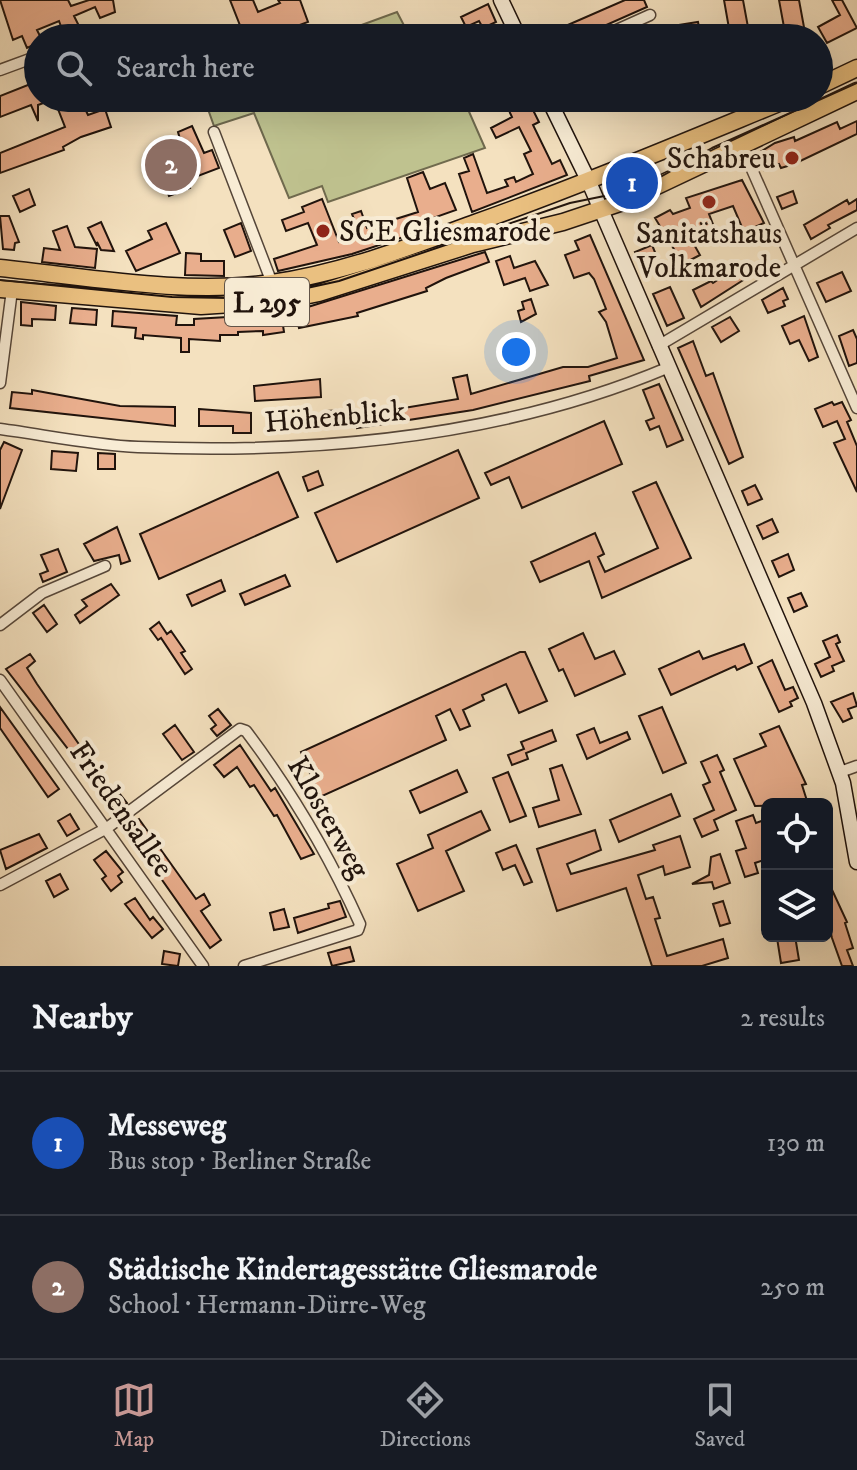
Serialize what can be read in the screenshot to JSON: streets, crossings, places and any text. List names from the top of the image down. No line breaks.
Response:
{"streets":{"main road":["L 295"],"street":["Höhenblick","Friedensallee","Klosterweg"]},"crossings":[["Friedensallee","Klosterweg"]],"places":["Schabreu","Sanitätshaus Volkmarode","SCE Gliesmarode"],"page":{"search":"Search here","pins":["2","1"],"heading":["Nearby","2 results"],"list":[{"mark":"1","name":"Messeweg","note":"Bus stop · Berliner Straße","value":"130 m"},{"mark":"2","name":"Städtische Kindertagesstätte Gliesmarode","note":"School · Hermann-Dürre-Weg","value":"250 m"}],"nav":["Map","Directions","Saved"]}}
